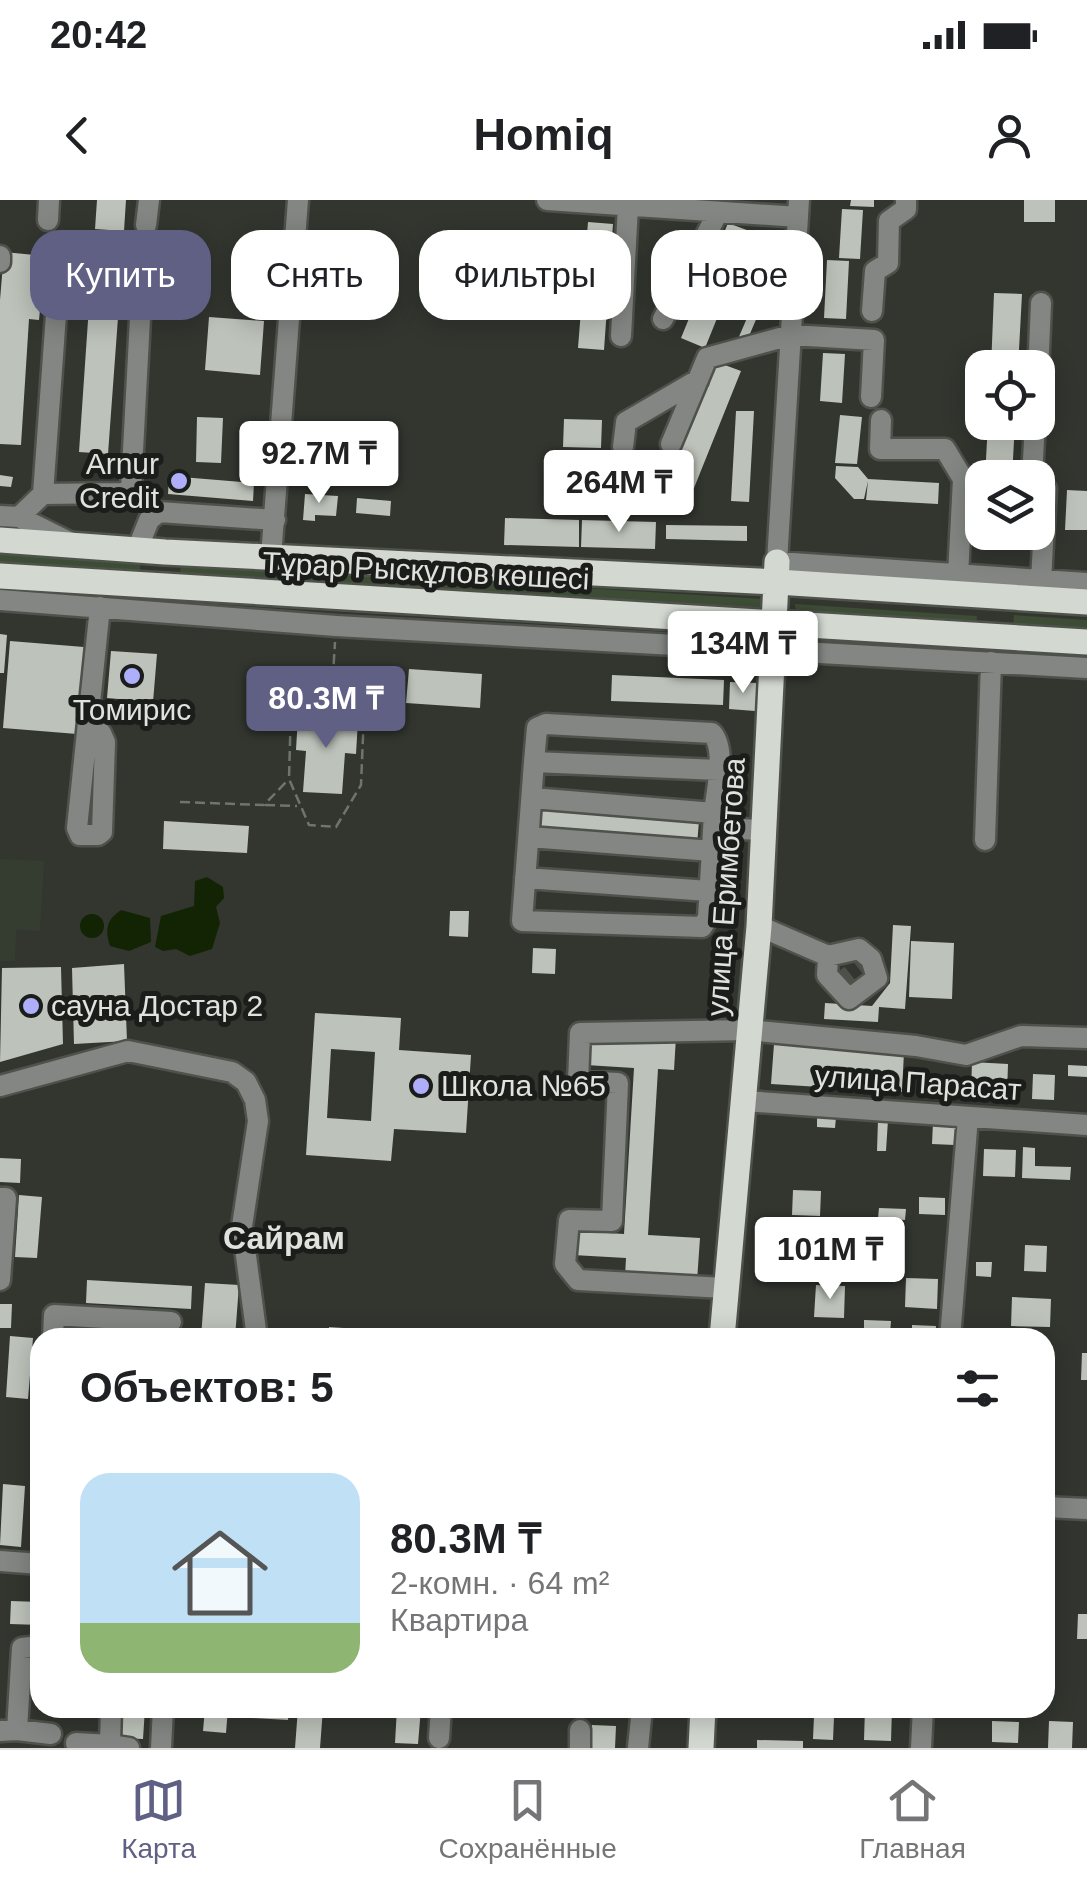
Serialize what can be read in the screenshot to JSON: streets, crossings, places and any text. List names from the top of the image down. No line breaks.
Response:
{"streets":{"main road":["Тұрар Рыскұлов көшесі","улица Еримбетова"],"street":["улица Парасат"]},"crossings":[["Тұрар Рыскұлов көшесі","улица Еримбетова"],["улица Еримбетова","улица Парасат"]],"districts":["Сайрам"],"places":["Arnur Credit","Томирис","сауна Достар 2","Школа №65"],"page":{"status":"20:42","header":"Homiq","chip":["Купить","Снять","Фильтры","Новое"],"price":["92.7M ₸","264M ₸","134M ₸","80.3M ₸","101M ₸"],"heading":"Объектов: 5","list":[{"name":"80.3M ₸","note":"2-комн. · 64 m² · Квартира"}],"tabs":["Карта","Сохранённые","Главная"]}}
